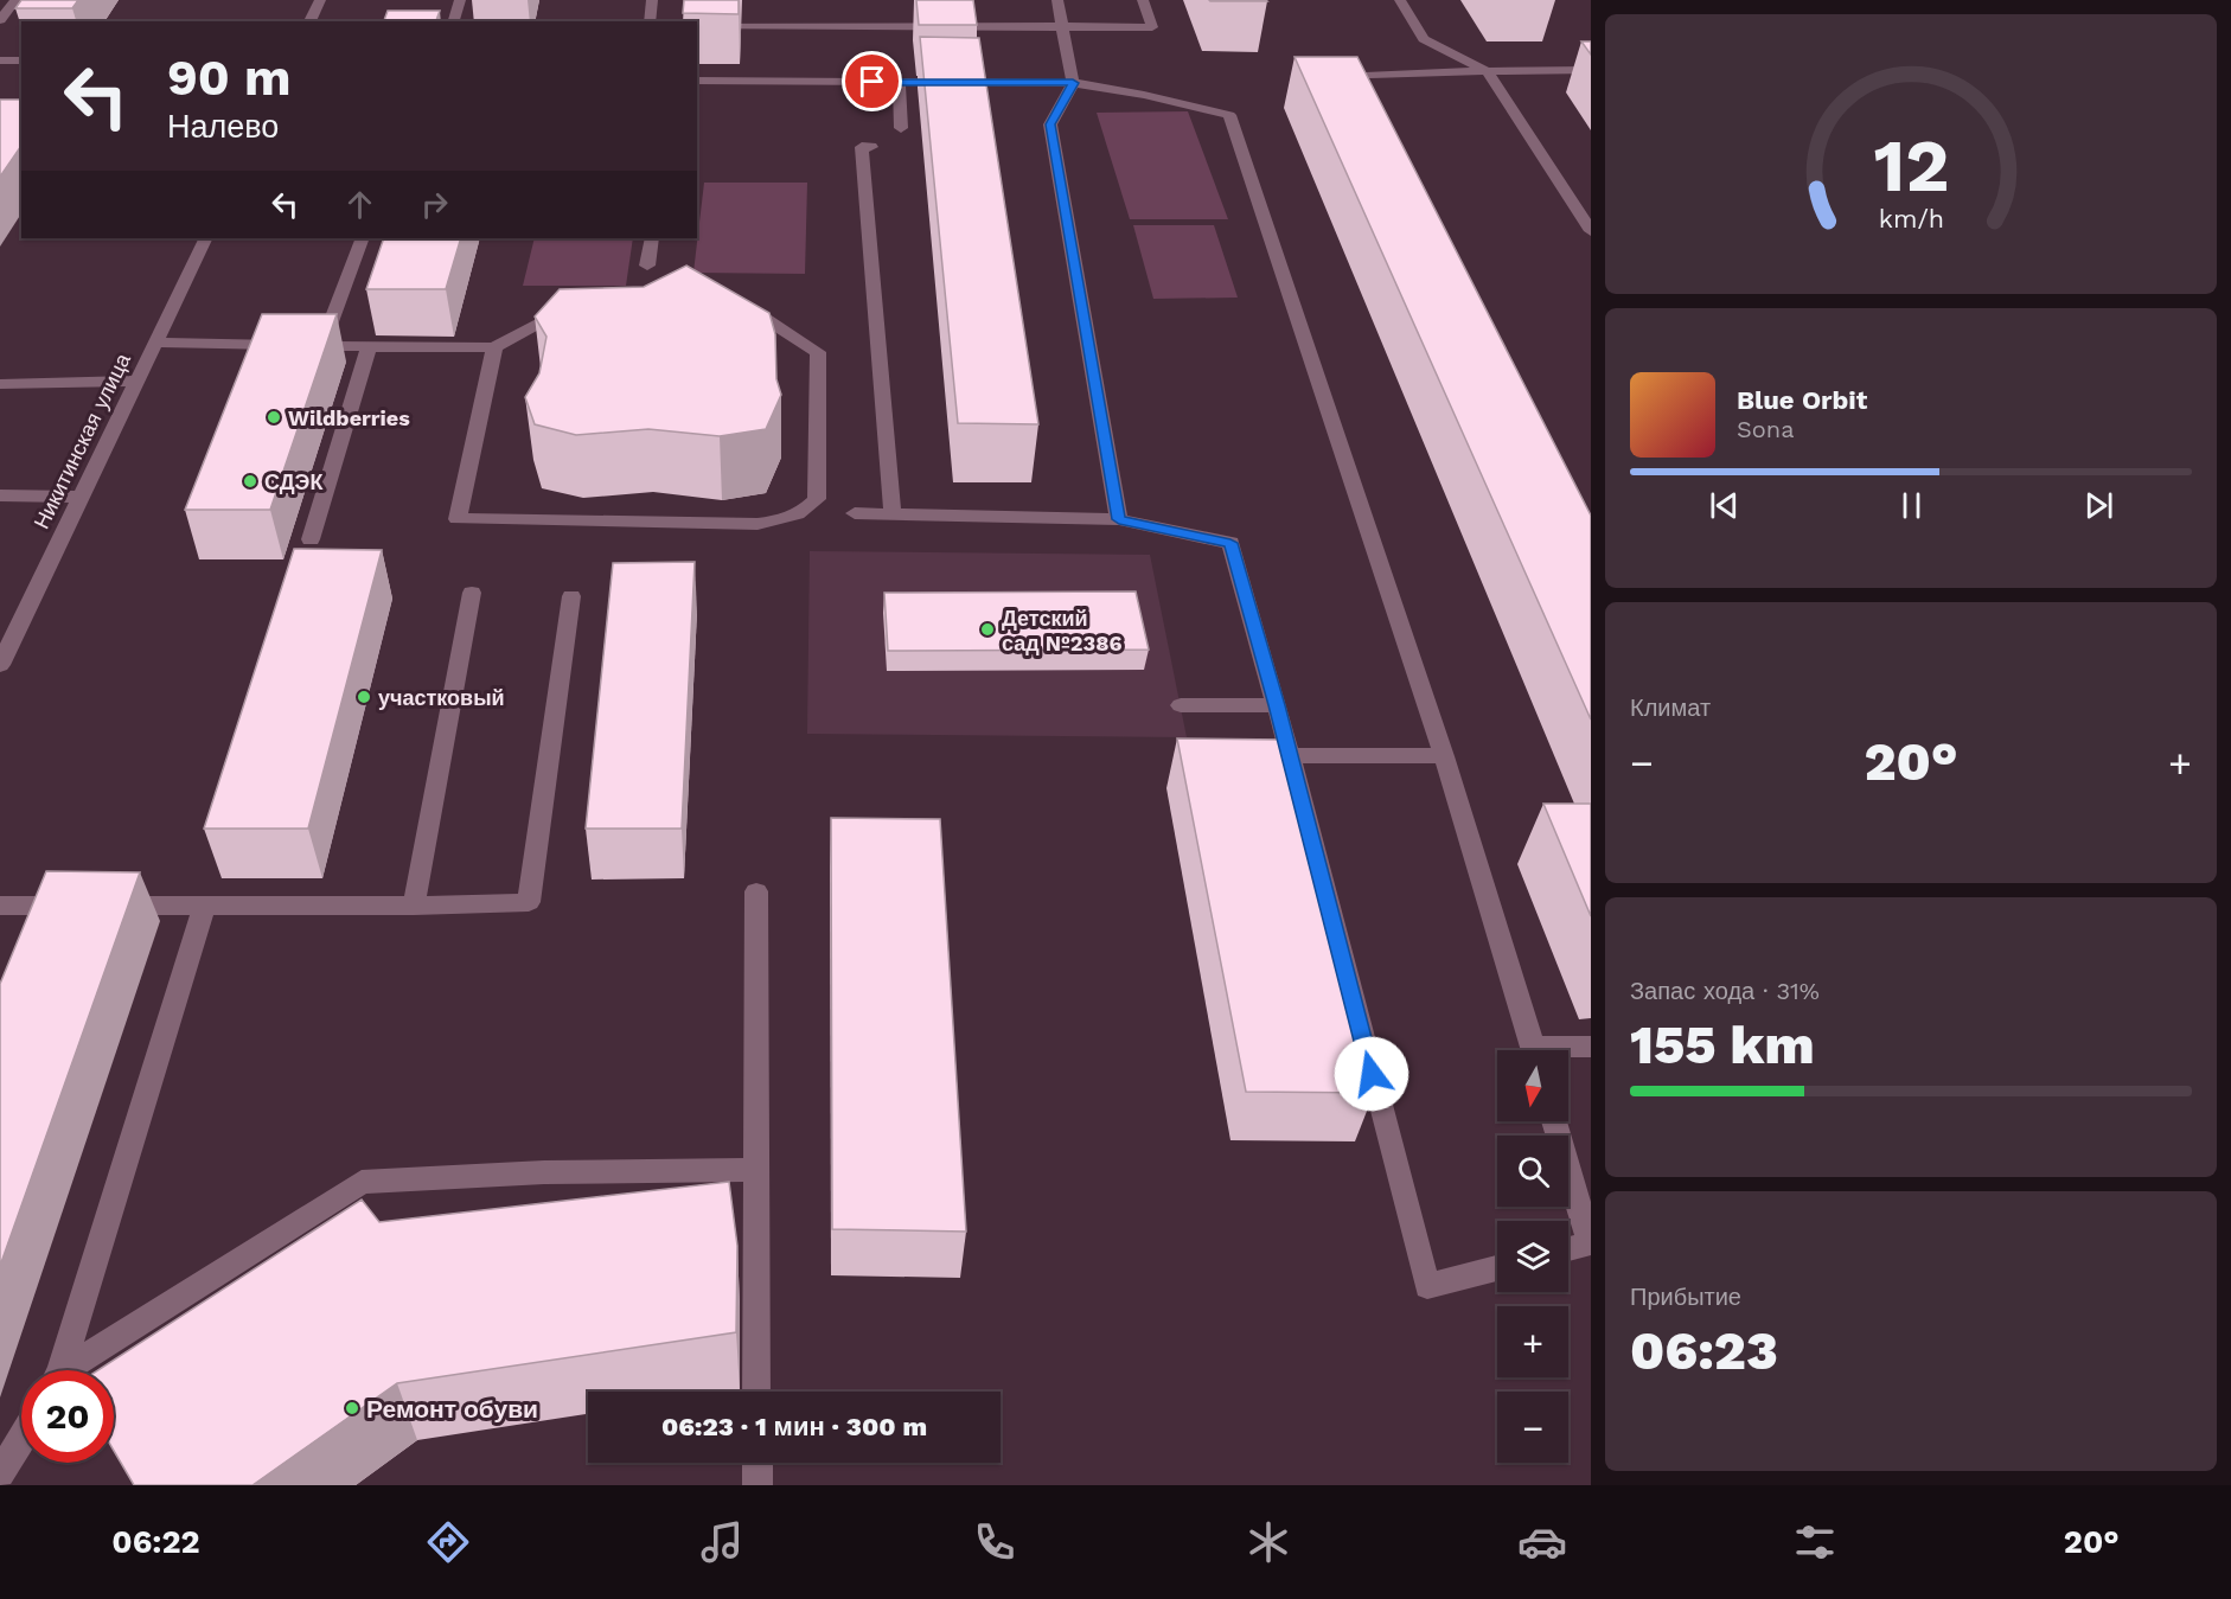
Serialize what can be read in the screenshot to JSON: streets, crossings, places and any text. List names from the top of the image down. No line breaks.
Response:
{"streets":{"street":["Никитинская улица"]},"places":["Wildberries","СДЭК","Детский сад №2386","участковый","Ремонт обуви"],"north":"bottom","page":{"turn":["90 m","Налево"],"song":["Blue Orbit","Sona"],"tile":["Климат",["Запас хода · 31%","155 km"],["Прибытие","06:23"]],"heat":["−","20°","+"],"map_buttons":["+","−"],"limit":"20","trip":"06:23 · 1 мин · 300 m","tabs":["06:22","20°"],"gauge":["12","km/h"]}}
